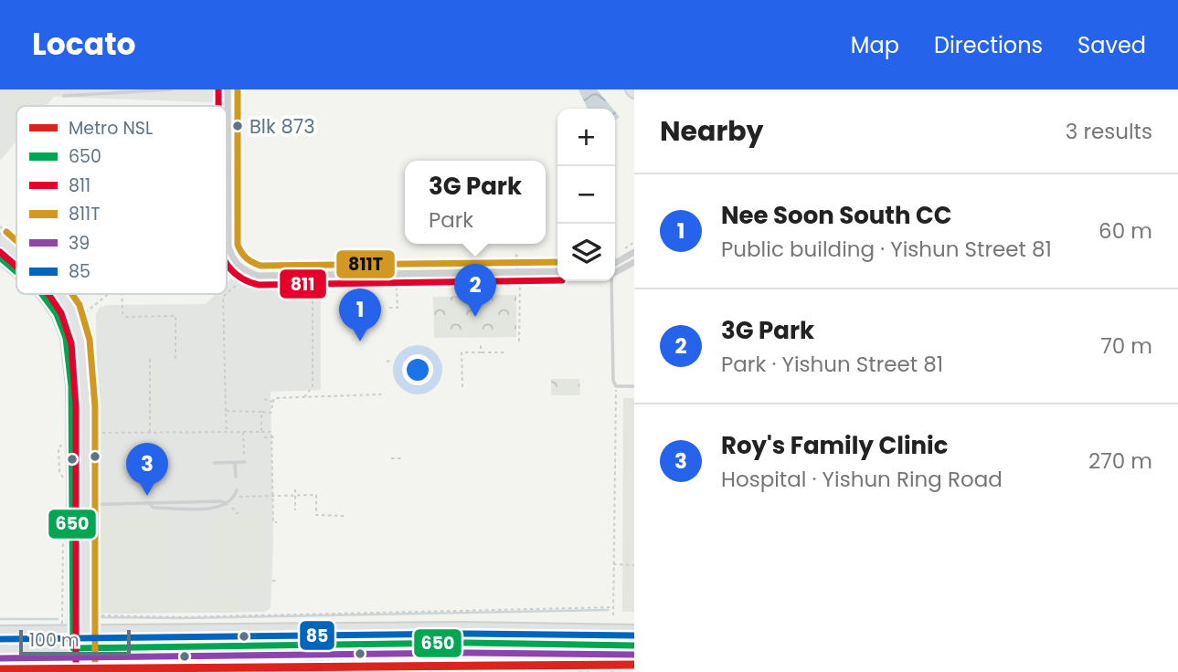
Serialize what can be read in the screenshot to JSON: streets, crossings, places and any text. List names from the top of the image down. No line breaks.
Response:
{"places":["Blk 873"],"lines":["transit line 811","transit line 811T","transit line 650","transit line 85","transit line 39","metro line NSL"],"legend":["Metro NSL","650","811","811T","39","85"],"scale_bar":"100 m","page":{"header":"Locato","nav":["Map","Directions","Saved"],"heading":["Nearby","3 results"],"map_buttons":["+","−"],"popup":["3G Park","Park"],"list":[{"mark":"1","name":"Nee Soon South CC","note":"Public building · Yishun Street 81","value":"60 m"},{"mark":"2","name":"3G Park","note":"Park · Yishun Street 81","value":"70 m"},{"mark":"3","name":"Roy's Family Clinic","note":"Hospital · Yishun Ring Road","value":"270 m"}],"pins":["2","1","3"],"scale":"100 m"}}
